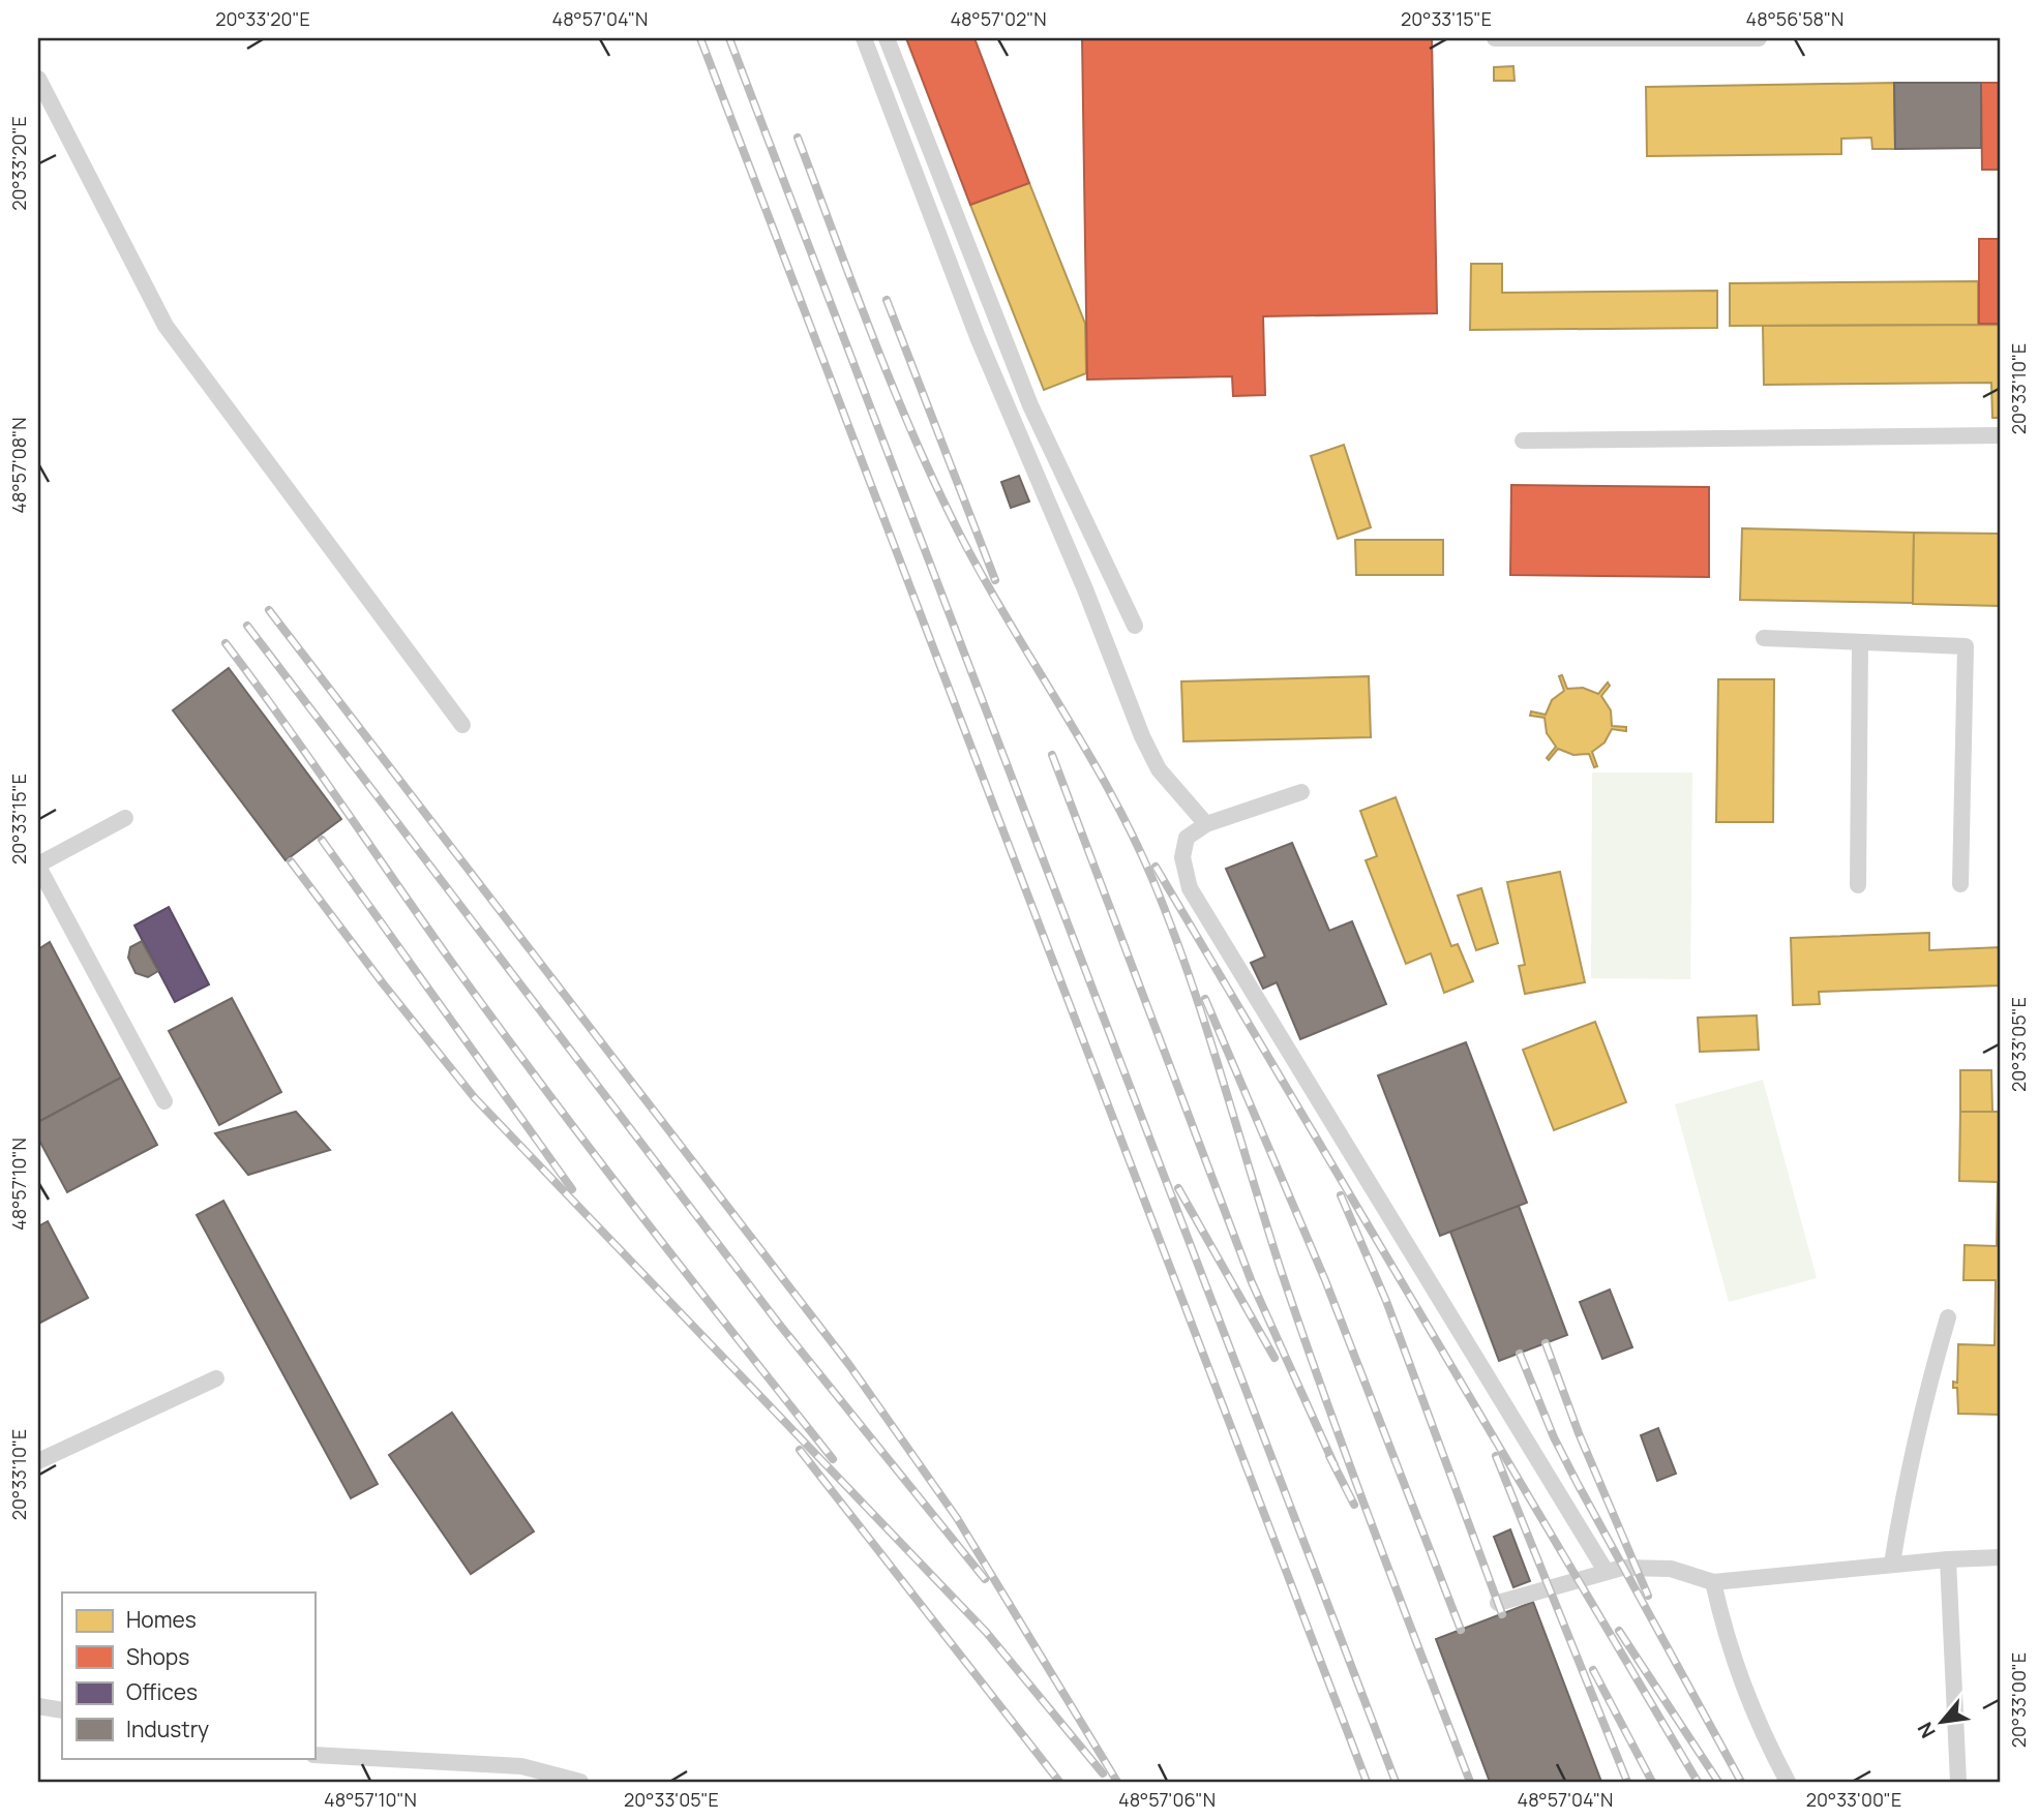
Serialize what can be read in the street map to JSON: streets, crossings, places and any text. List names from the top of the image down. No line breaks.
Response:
{"legend":["Homes","Shops","Offices","Industry"],"north":"bottom left","coordinates":["20°33'20\"E","48°57'04\"N","48°57'02\"N","20°33'15\"E","48°56'58\"N","20°33'10\"E","48°57'08\"N","20°33'05\"E","48°57'10\"N","20°33'00\"E","48°57'06\"N"]}
